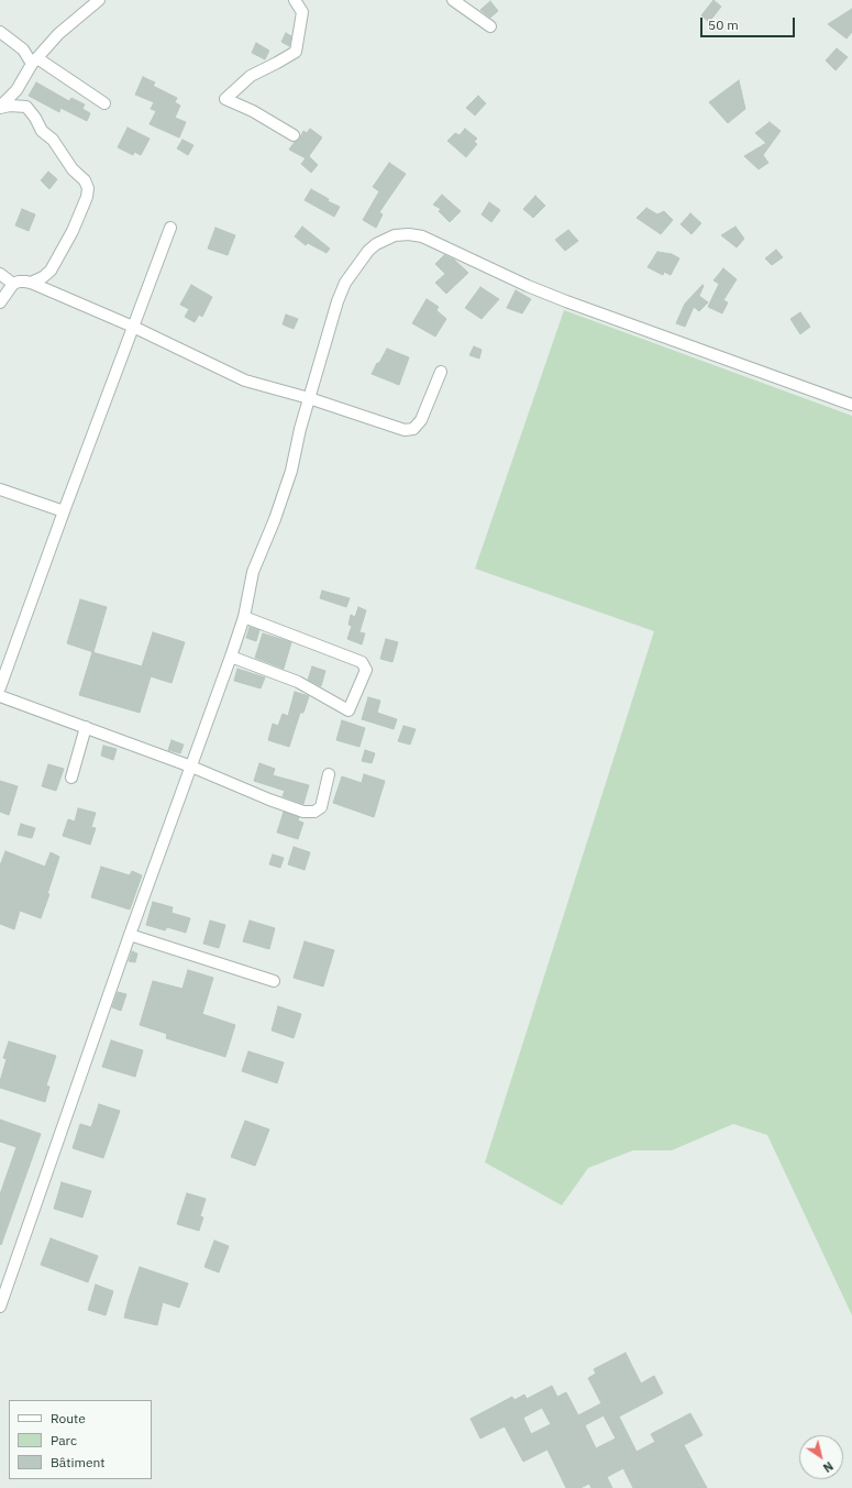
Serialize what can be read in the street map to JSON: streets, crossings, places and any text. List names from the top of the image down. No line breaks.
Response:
{"legend":["Route","Parc","Bâtiment"],"scale_bar":"50 m","north":"bottom right"}
